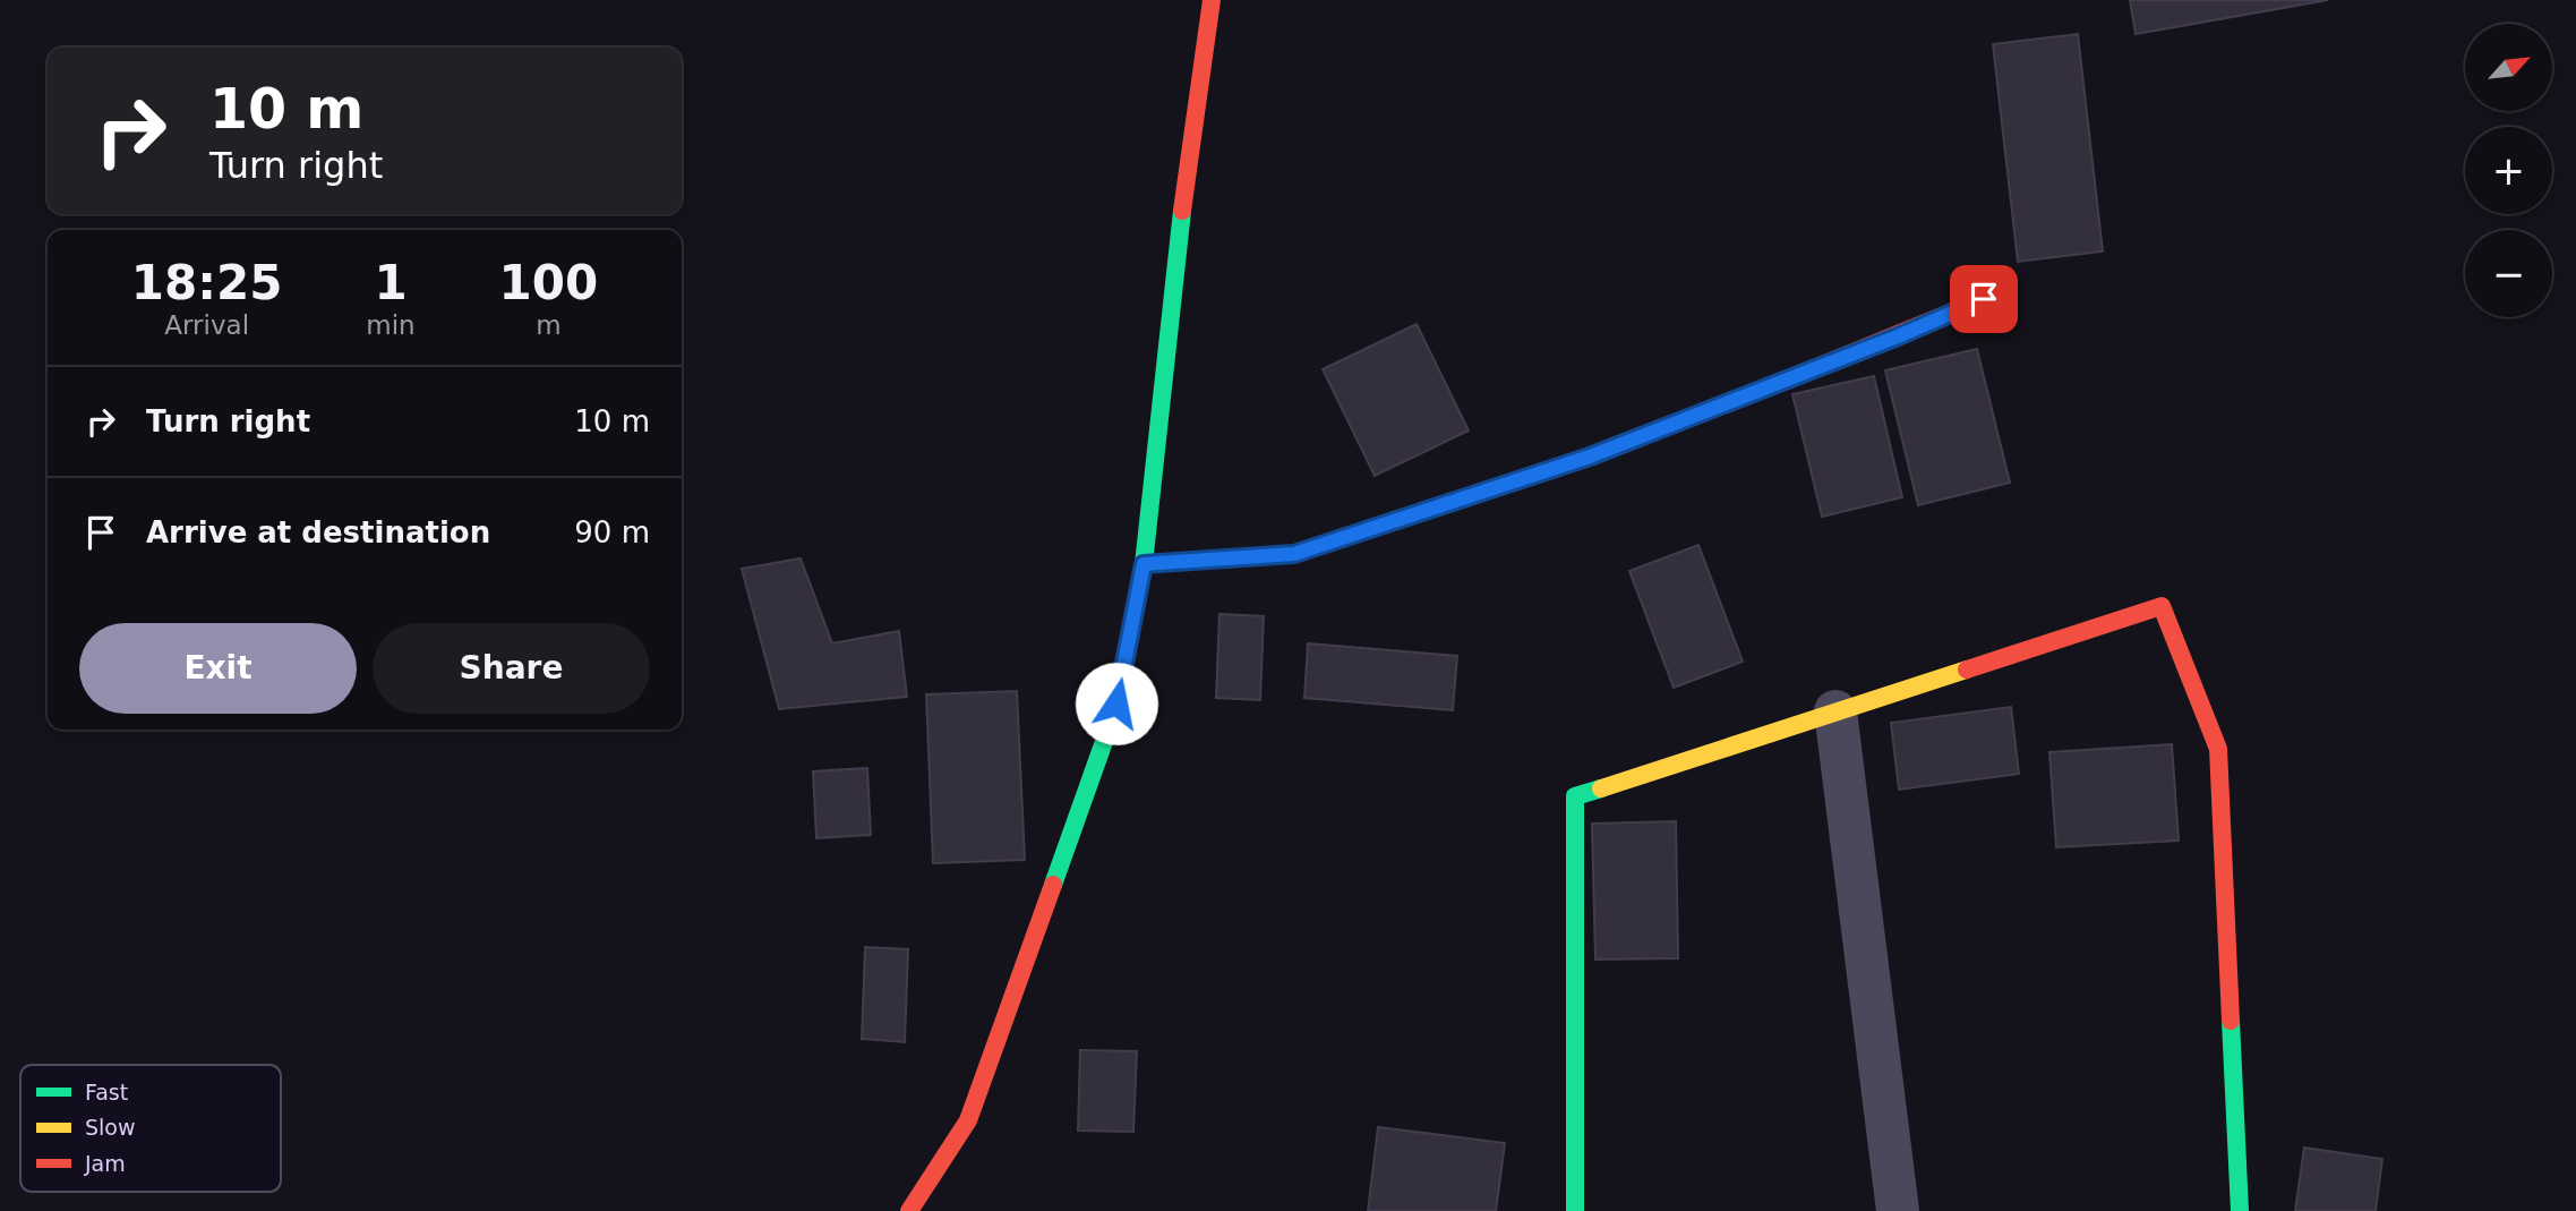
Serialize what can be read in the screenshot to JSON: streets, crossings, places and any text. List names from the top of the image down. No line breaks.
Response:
{"legend":["Fast","Slow","Jam"],"north":"top right","page":{"map_buttons":["+","−"],"turn":["10 m","Turn right"],"eta":["18:25","Arrival","1","min","100","m"],"list":[{"name":"Turn right","value":"10 m"},{"name":"Arrive at destination","value":"90 m"}],"buttons":["Exit","Share"]}}
